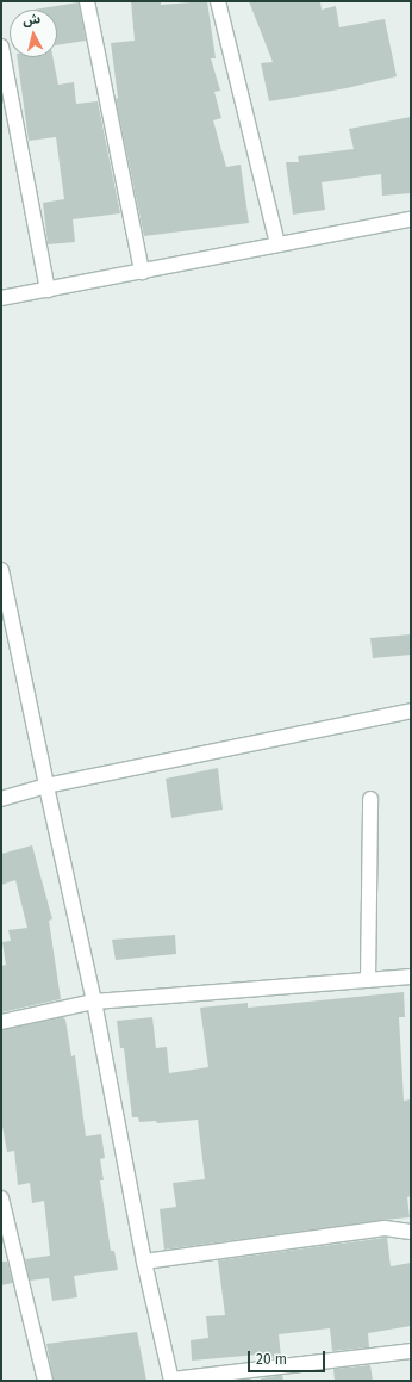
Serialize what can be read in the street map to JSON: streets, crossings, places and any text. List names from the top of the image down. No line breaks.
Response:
{"scale_bar":"20 m","north":"top"}
